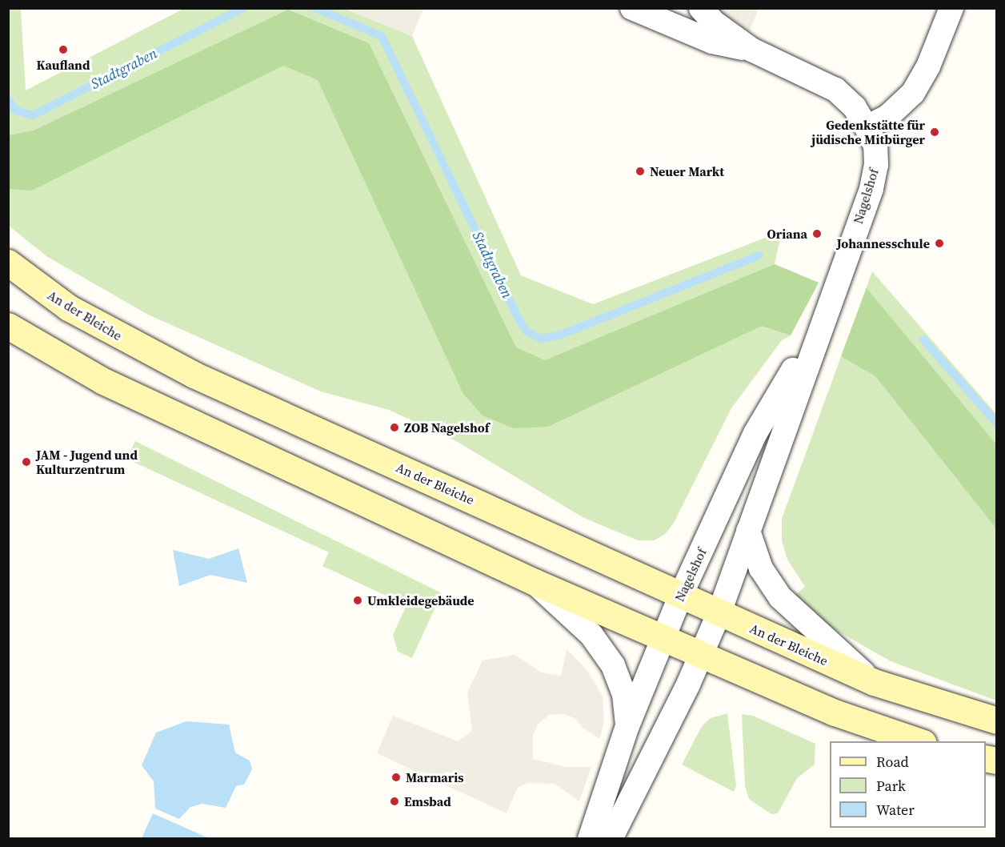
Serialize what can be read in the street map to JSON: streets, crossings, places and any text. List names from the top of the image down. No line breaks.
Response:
{"streets":{"street":["Nagelshof","An der Bleiche"]},"crossings":[["Nagelshof","An der Bleiche"]],"water":["Stadtgraben"],"places":["Kaufland","Gedenkstätte für jüdische Mitbürger","Neuer Markt","Oriana","Johannesschule","ZOB Nagelshof","JAM - Jugend und Kulturzentrum","Umkleidegebäude","Marmaris","Emsbad"],"legend":["Road","Park","Water"]}
